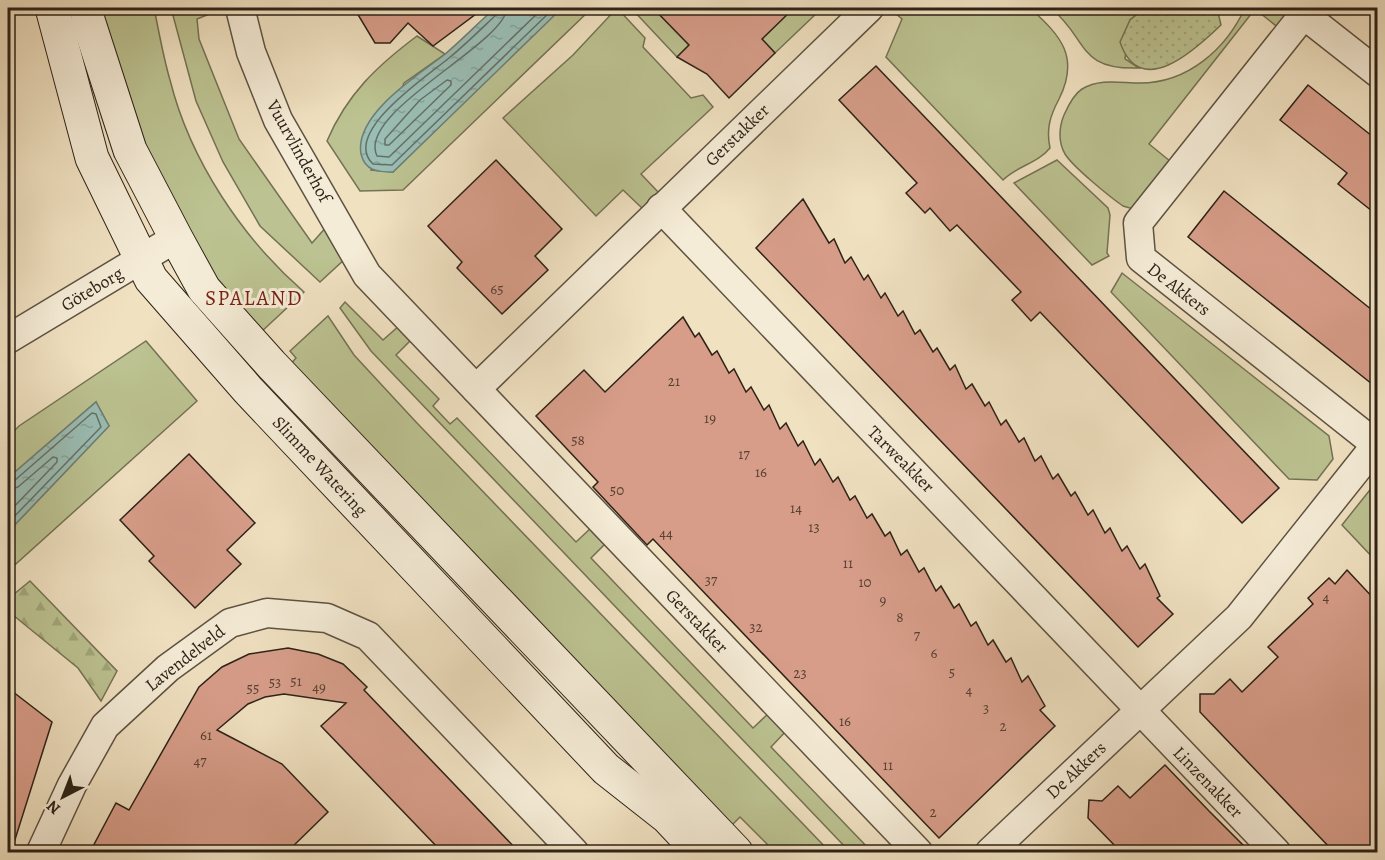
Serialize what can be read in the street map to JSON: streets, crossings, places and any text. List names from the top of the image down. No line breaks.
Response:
{"streets":{"street":["Gerstakker","Vuurvlinderhof","Göteborg","De Akkers","Tarweakker","Slimme Watering","Lavendelveld","Linzenakker"]},"crossings":[["Gerstakker","Vuurvlinderhof"],["Gerstakker","Tarweakker"],["Göteborg","Slimme Watering"],["De Akkers","Tarweakker"],["De Akkers","Linzenakker"],["Tarweakker","Linzenakker"]],"districts":["SPALAND"],"house_numbers":["65","21","19","58","17","16","50","14","13","44","11","37","10","4","9","8","32","7","6","5","23","51","53","49","55","4","3","16","2","61","47","11","2"],"north":"bottom left"}
